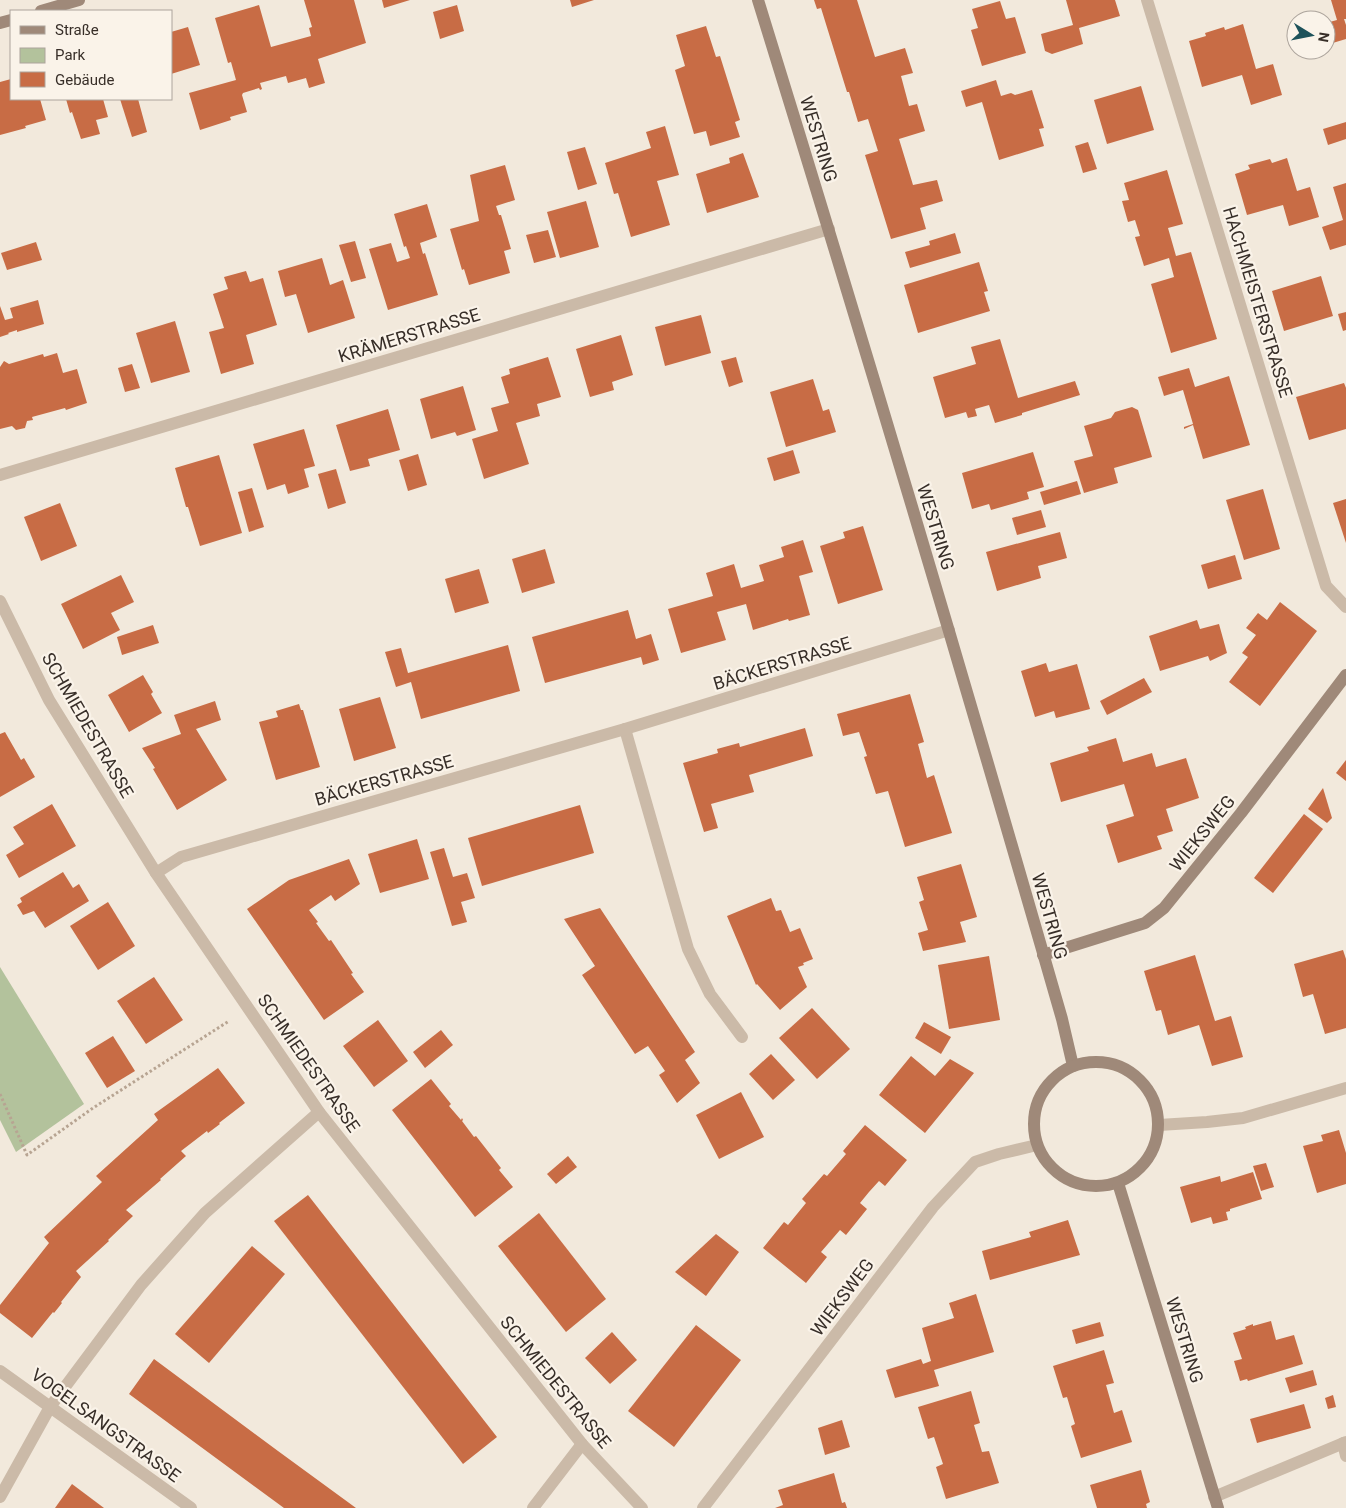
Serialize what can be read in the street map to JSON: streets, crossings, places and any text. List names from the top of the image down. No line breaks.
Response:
{"streets":{"main road":["WESTRING","WIEKSWEG"],"street":["HACHMEISTERSTRASSE","KRÄMERSTRASSE","BÄCKERSTRASSE","SCHMIEDESTRASSE","VOGELSANGSTRASSE"]},"crossings":[["WESTRING","KRÄMERSTRASSE"],["WESTRING","BÄCKERSTRASSE"],["WESTRING","WIEKSWEG"],["BÄCKERSTRASSE","SCHMIEDESTRASSE"]],"legend":["Straße","Park","Gebäude"],"north":"right"}
